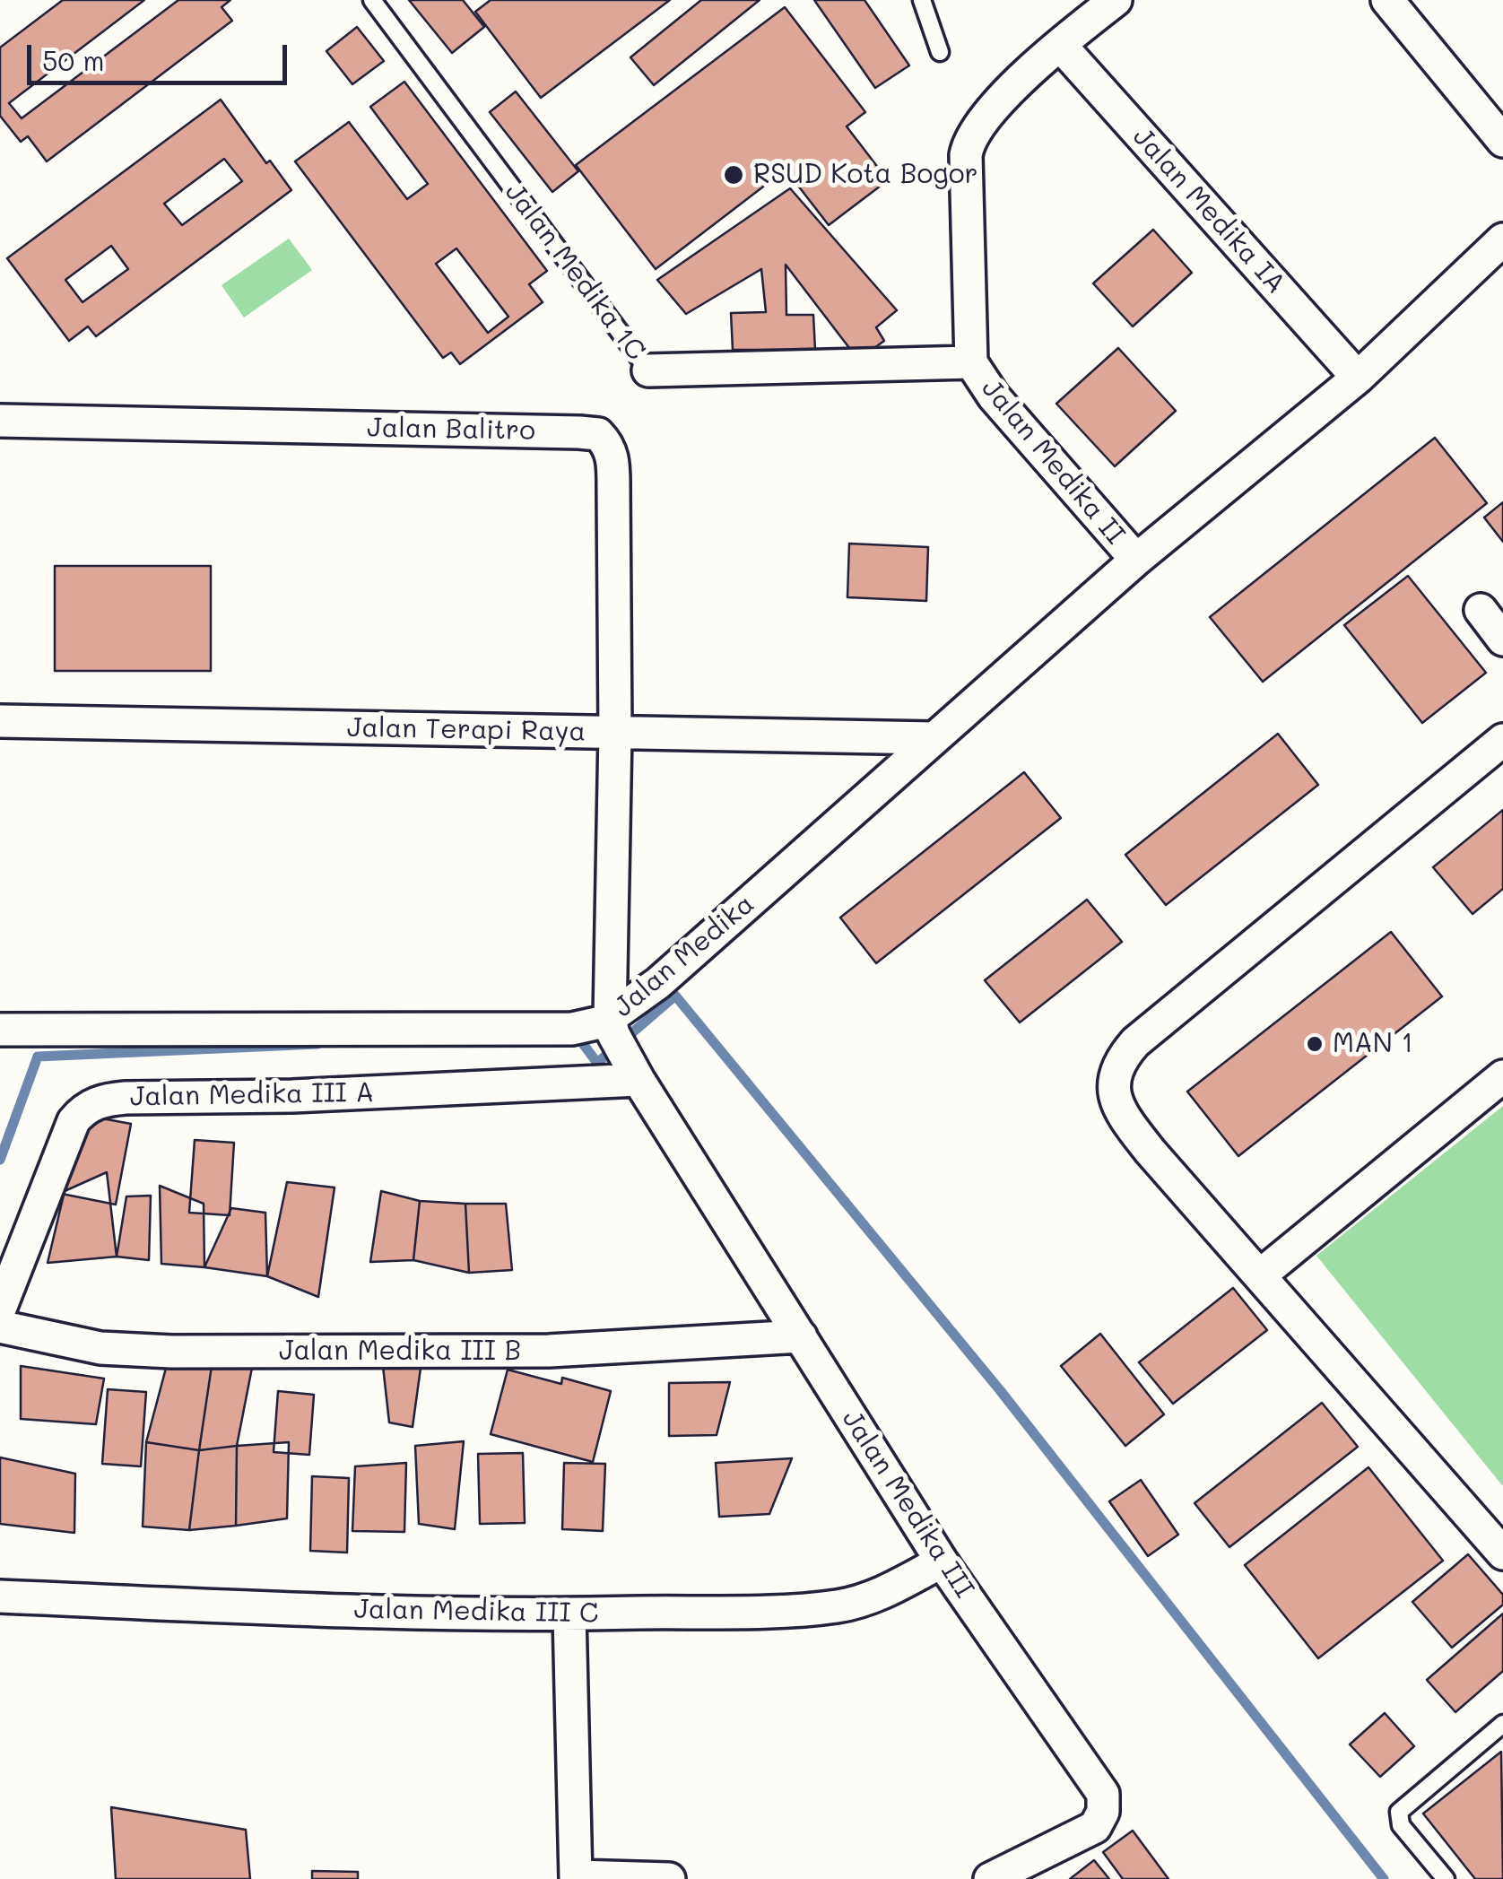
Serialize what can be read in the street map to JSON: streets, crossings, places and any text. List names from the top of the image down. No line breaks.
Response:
{"streets":{"street":["Jalan Medika IA","Jalan Medika 1C","Jalan Balitro","Jalan Medika II","Jalan Terapi Raya","Jalan Medika","Jalan Medika III A","Jalan Medika III B","Jalan Medika III","Jalan Medika III C"]},"crossings":[["Jalan Medika IA","Jalan Medika"],["Jalan Medika 1C","Jalan Medika II"],["Jalan Balitro","Jalan Terapi Raya"],["Jalan Medika II","Jalan Medika"],["Jalan Terapi Raya","Jalan Medika"],["Jalan Medika","Jalan Medika III A"],["Jalan Medika","Jalan Medika III"],["Jalan Medika III A","Jalan Medika III"],["Jalan Medika III B","Jalan Medika III"],["Jalan Medika III","Jalan Medika III C"]],"places":["RSUD Kota Bogor","MAN 1"],"scale_bar":"50 m"}
